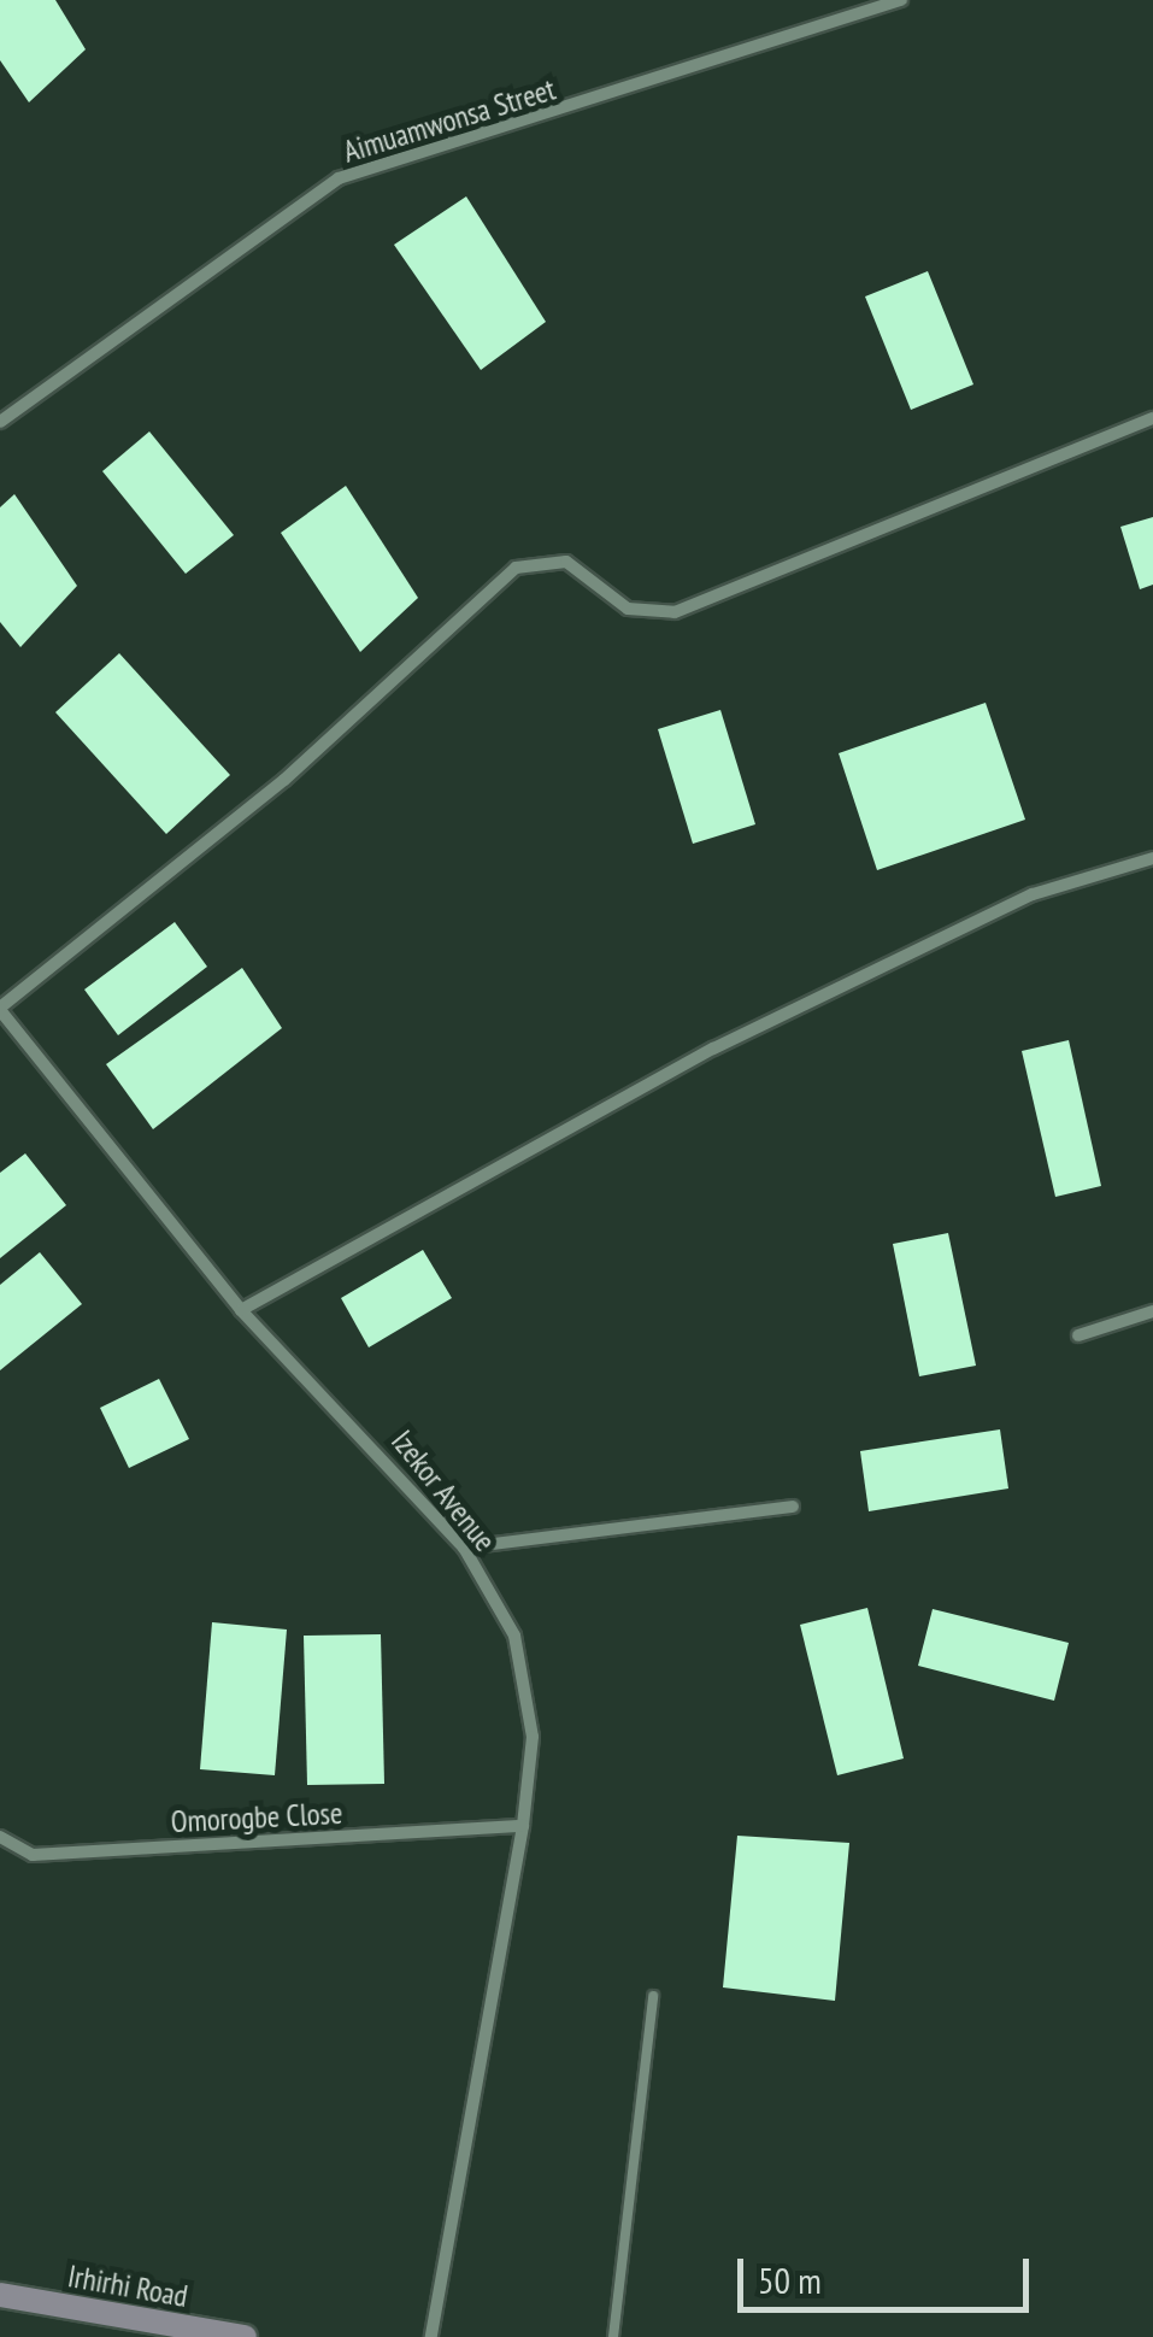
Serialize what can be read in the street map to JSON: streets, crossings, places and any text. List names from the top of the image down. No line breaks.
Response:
{"streets":{"street":["Aimuamwonsa Street","Izekor Avenue","Omorogbe Close","Irhirhi Road"]},"crossings":[["Izekor Avenue","Omorogbe Close"]],"scale_bar":"50 m"}
